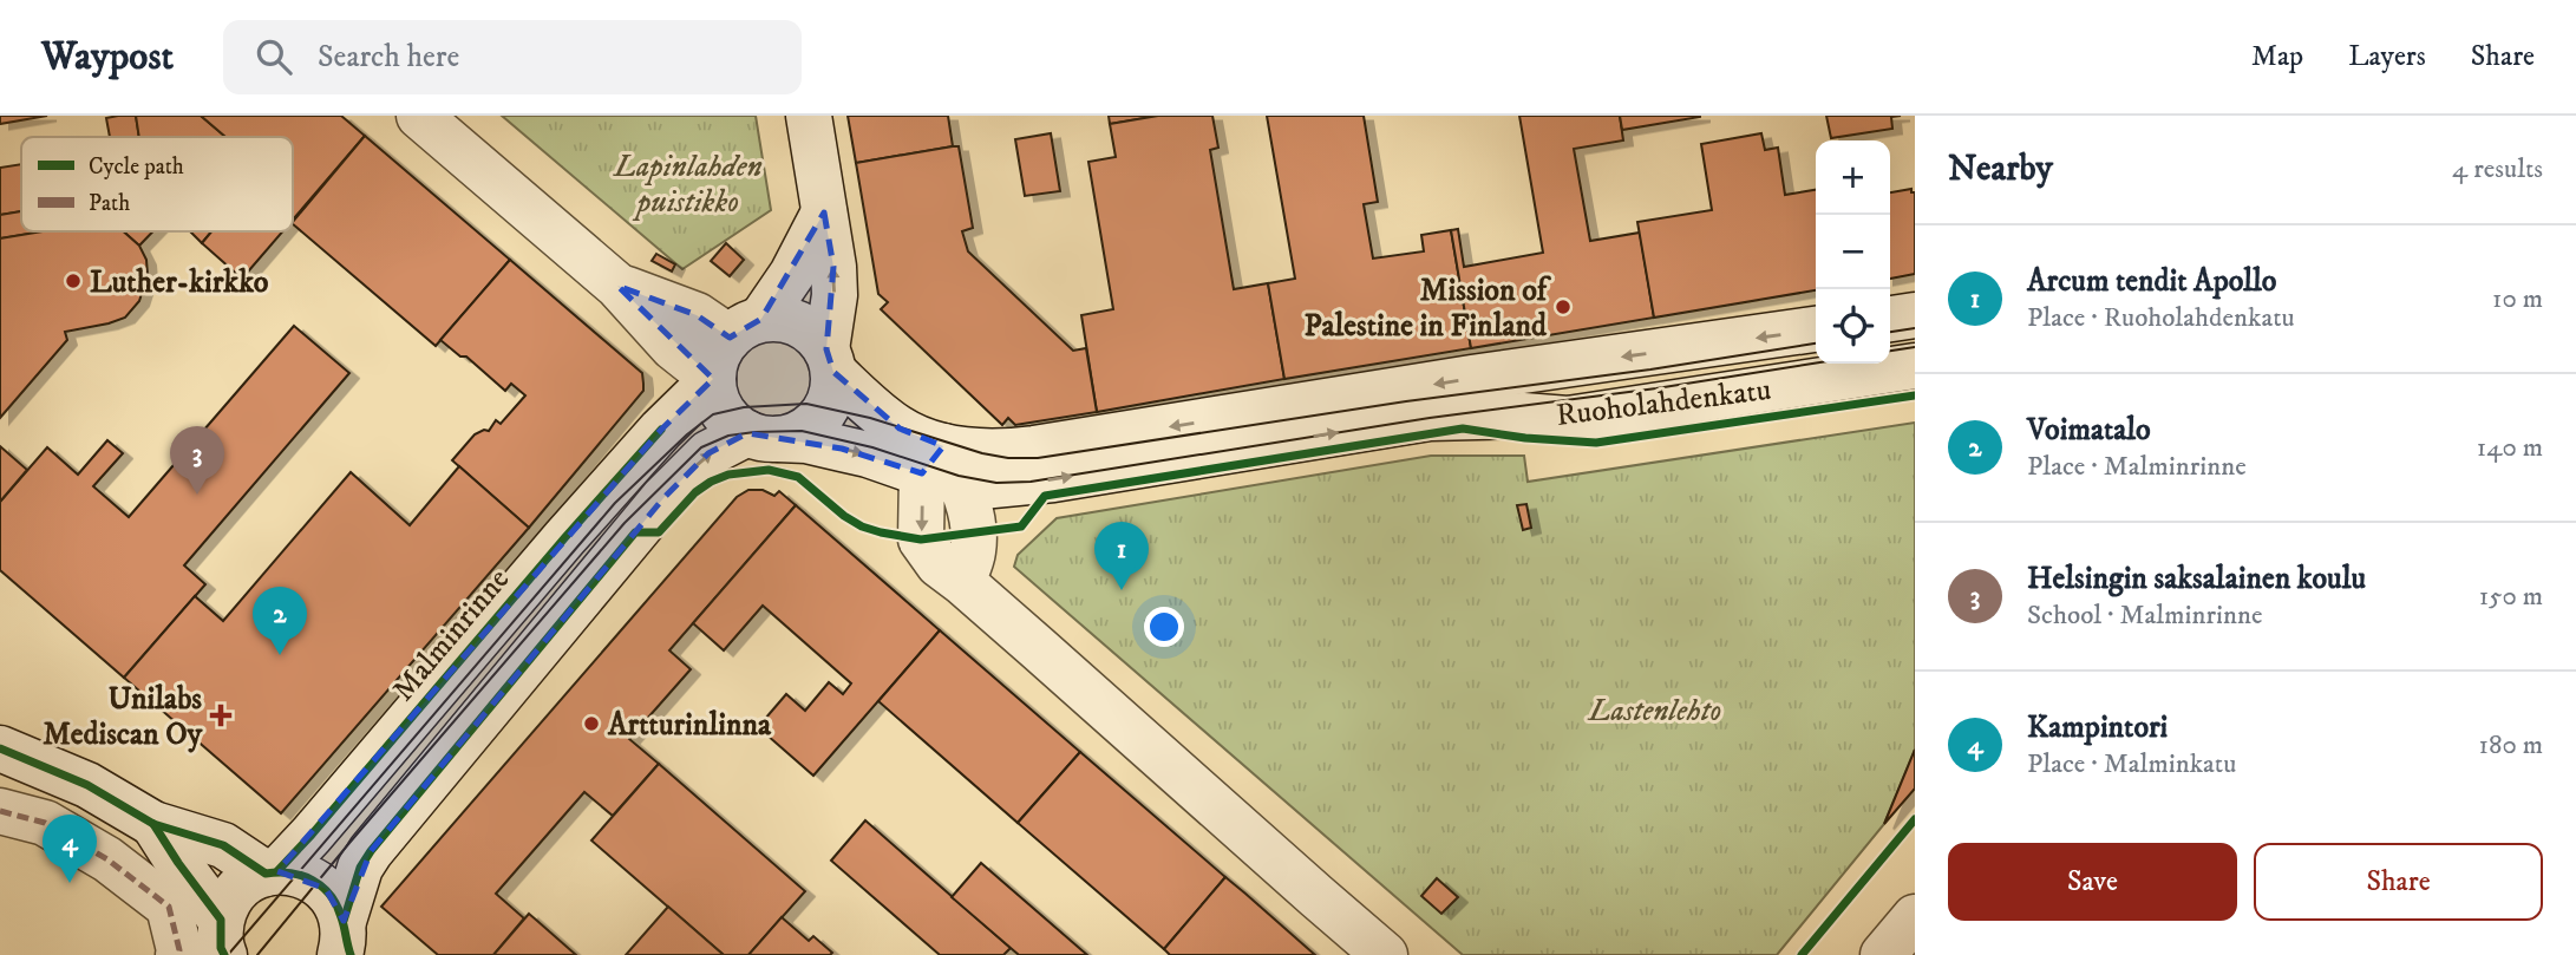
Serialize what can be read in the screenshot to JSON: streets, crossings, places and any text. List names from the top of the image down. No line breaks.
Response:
{"streets":{"street":["Ruoholahdenkatu","Malminrinne"]},"crossings":[["Ruoholahdenkatu","Malminrinne"]],"parks":["Lapinlahden puistikko","Lastenlehto"],"places":{"other":["Luther-kirkko","Mission of Palestine in Finland","Artturinlinna"],"health":["Unilabs Mediscan Oy"]},"legend":["Cycle path","Path"],"page":{"header":"Waypost","search":"Search here","nav":["Map","Layers","Share"],"heading":["Nearby","4 results"],"map_buttons":["+","−"],"list":[{"mark":"1","name":"Arcum tendit Apollo","note":"Place · Ruoholahdenkatu","value":"10 m"},{"mark":"2","name":"Voimatalo","note":"Place · Malminrinne","value":"140 m"},{"mark":"3","name":"Helsingin saksalainen koulu","note":"School · Malminrinne","value":"150 m"},{"mark":"4","name":"Kampintori","note":"Place · Malminkatu","value":"180 m"}],"pins":["3","1","2","4"],"buttons":["Save","Share"]}}
